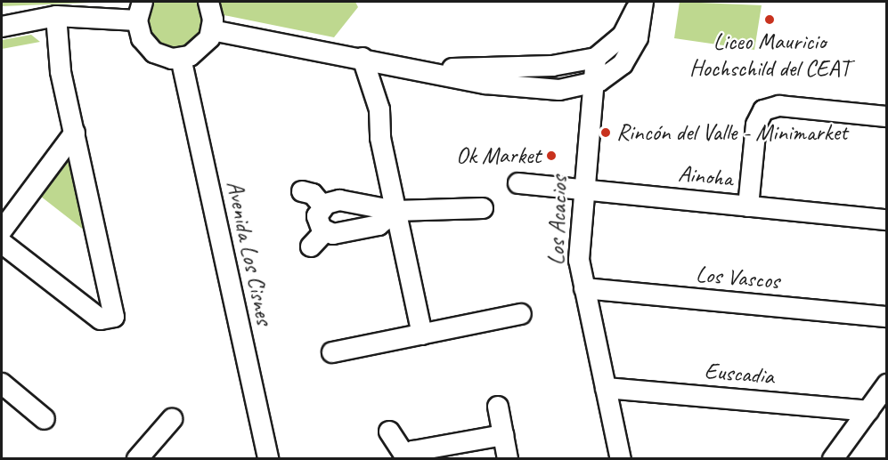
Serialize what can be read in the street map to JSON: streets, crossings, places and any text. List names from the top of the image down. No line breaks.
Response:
{"streets":{"street":["Ainoha","Los Acacios","Avenida Los Cisnes","Los Vascos","Euscadia"]},"crossings":[["Ainoha","Los Acacios"],["Los Acacios","Los Vascos"],["Los Acacios","Euscadia"]],"places":["Liceo Mauricio Hochschild del CEAT","Rincón del Valle - Minimarket","Ok Market"]}
